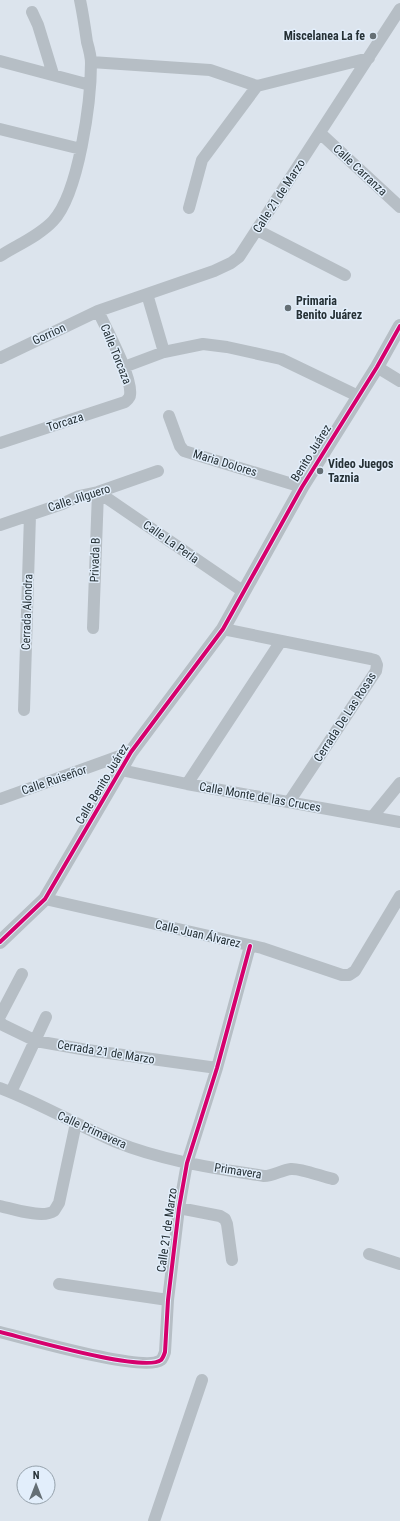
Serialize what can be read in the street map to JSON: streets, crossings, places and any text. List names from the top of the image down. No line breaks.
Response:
{"streets":{"street":["Calle Carranza","Calle 21 de Marzo","Gorrion","Calle Torcaza","Torcaza","Benito Juárez","Maria Dolores","Calle Jilguero","Calle La Perla","Privada B","Cerrada Alondra","Cerrada De Las Rosas","Calle Ruiseñor","Calle Benito Juárez","Calle Monte de las Cruces","Calle Juan Álvarez","Cerrada 21 de Marzo","Calle Primavera","Primavera"]},"crossings":[["Calle Carranza","Calle 21 de Marzo"],["Calle 21 de Marzo","Gorrion"],["Calle 21 de Marzo","Calle Torcaza"],["Calle 21 de Marzo","Calle Juan Álvarez"],["Calle 21 de Marzo","Cerrada 21 de Marzo"],["Calle 21 de Marzo","Calle Primavera"],["Calle 21 de Marzo","Primavera"],["Gorrion","Calle Torcaza"],["Calle Torcaza","Torcaza"],["Benito Juárez","Maria Dolores"],["Benito Juárez","Calle La Perla"],["Benito Juárez","Calle Benito Juárez"],["Calle Jilguero","Calle La Perla"],["Calle Jilguero","Privada B"],["Calle Jilguero","Cerrada Alondra"],["Calle La Perla","Privada B"],["Calle La Perla","Calle Benito Juárez"],["Cerrada De Las Rosas","Calle Benito Juárez"],["Cerrada De Las Rosas","Calle Monte de las Cruces"],["Calle Ruiseñor","Calle Benito Juárez"],["Calle Benito Juárez","Calle Monte de las Cruces"],["Calle Benito Juárez","Calle Juan Álvarez"],["Calle Primavera","Primavera"]],"places":["Miscelanea La fe","Primaria Benito Juárez","Video Juegos Taznia"],"north":"top"}
